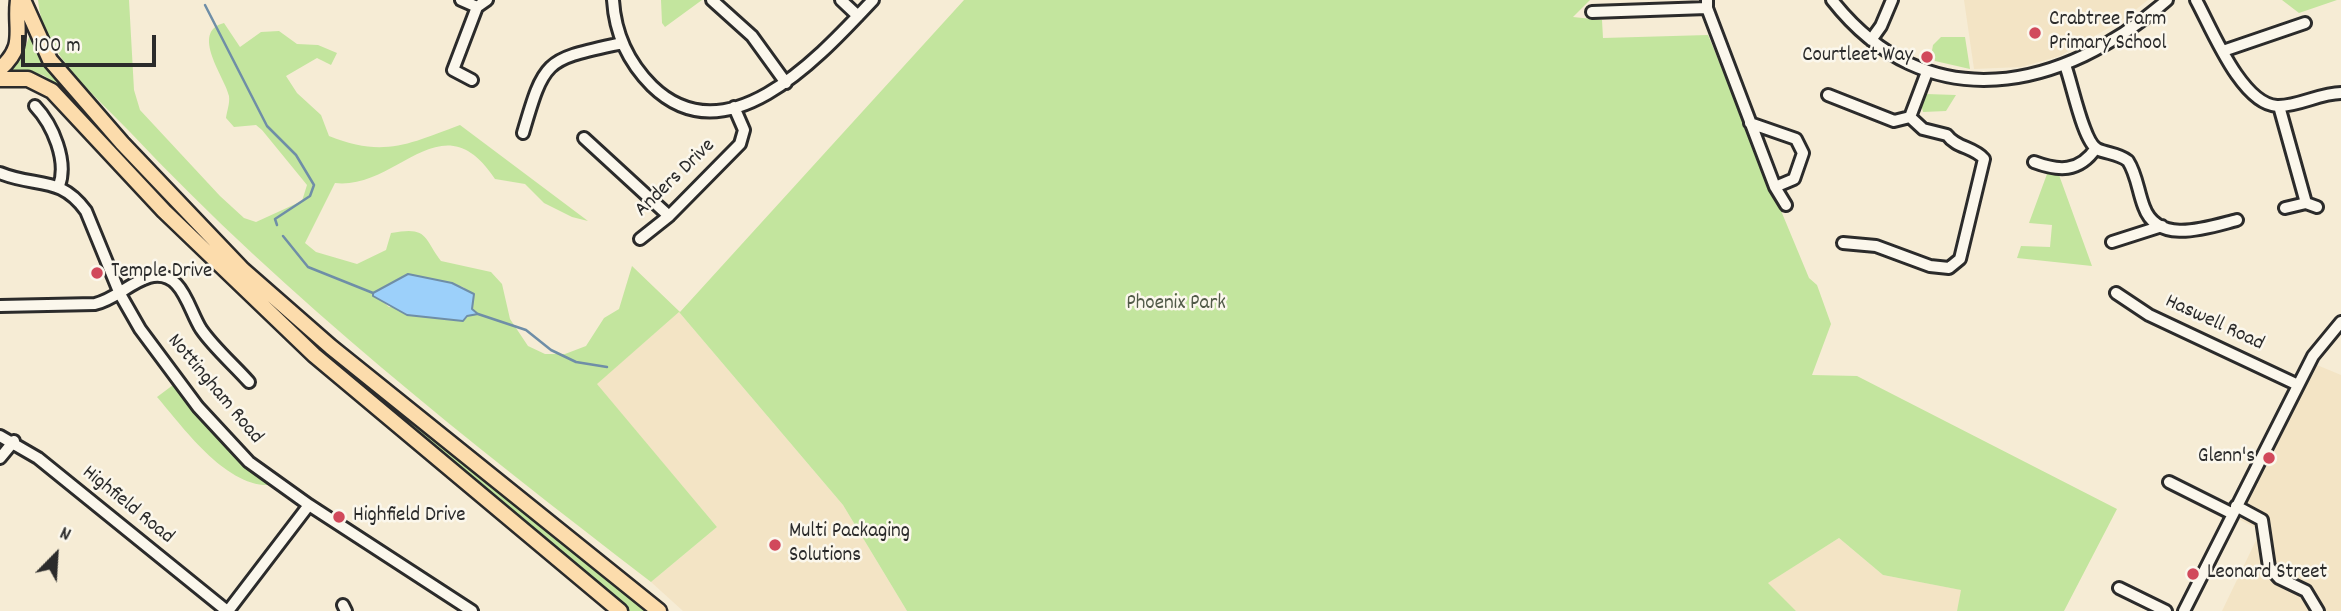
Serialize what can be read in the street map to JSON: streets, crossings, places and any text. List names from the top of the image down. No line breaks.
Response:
{"streets":{"street":["Anders Drive","Haswell Road","Nottingham Road","Highfield Road"]},"parks":["Phoenix Park"],"places":["Crabtree Farm Primary School","Courtleet Way","Temple Drive","Glenn's","Highfield Drive","Multi Packaging Solutions","Leonard Street"],"scale_bar":"100 m","north":"top right"}
